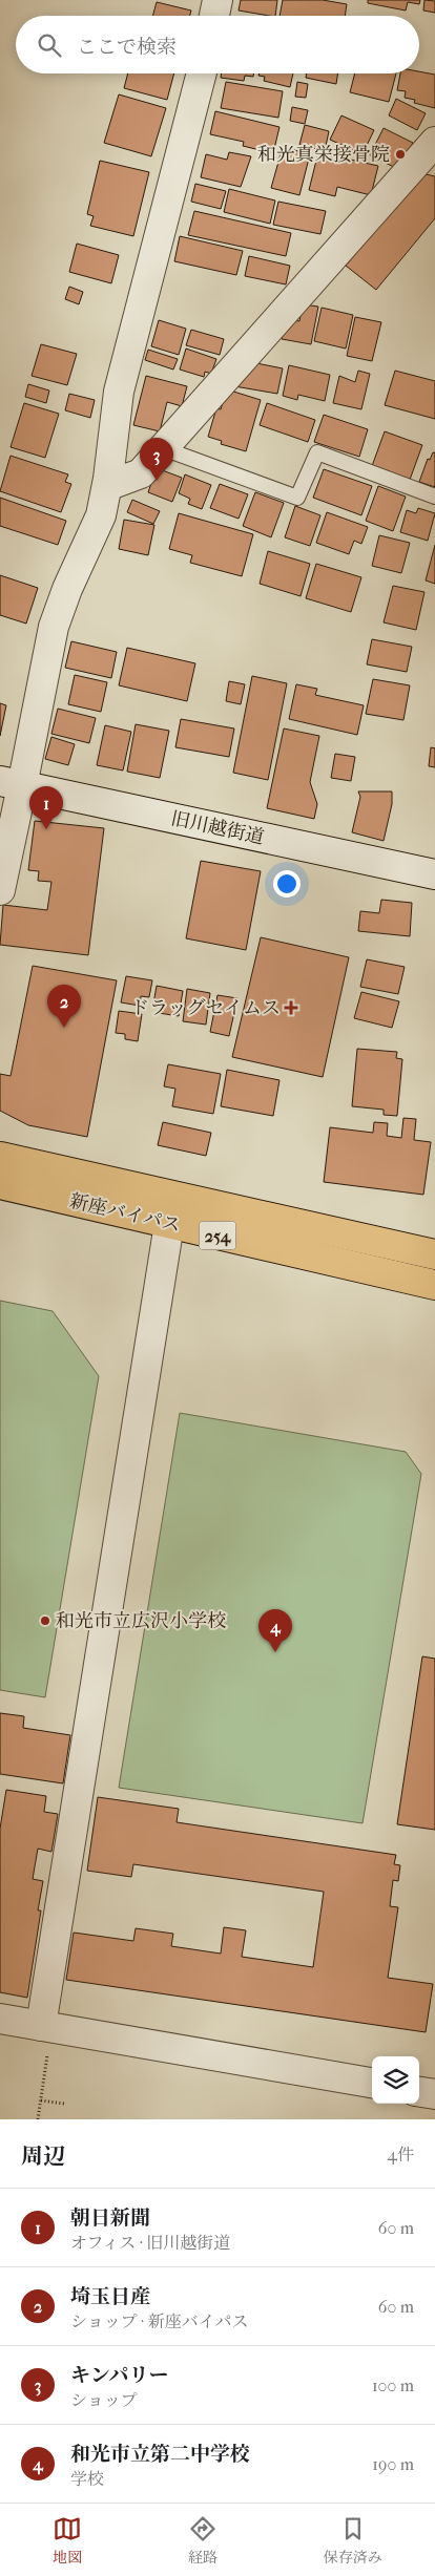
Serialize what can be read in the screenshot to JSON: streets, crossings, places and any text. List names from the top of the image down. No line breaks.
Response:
{"streets":{"highway":["新座バイパス","254"],"street":["旧川越街道"]},"places":{"other":["和光真栄接骨院","和光市立広沢小学校"],"health":["ドラッグセイムス"]},"page":{"search":"ここで検索","pins":["3","1","2","4"],"heading":["周辺","4件"],"list":[{"mark":"1","name":"朝日新聞","note":"オフィス · 旧川越街道","value":"60 m"},{"mark":"2","name":"埼玉日産","note":"ショップ · 新座バイパス","value":"60 m"},{"mark":"3","name":"キンパリー","note":"ショップ","value":"100 m"},{"mark":"4","name":"和光市立第二中学校","note":"学校","value":"190 m"}],"nav":["地図","経路","保存済み"]}}
